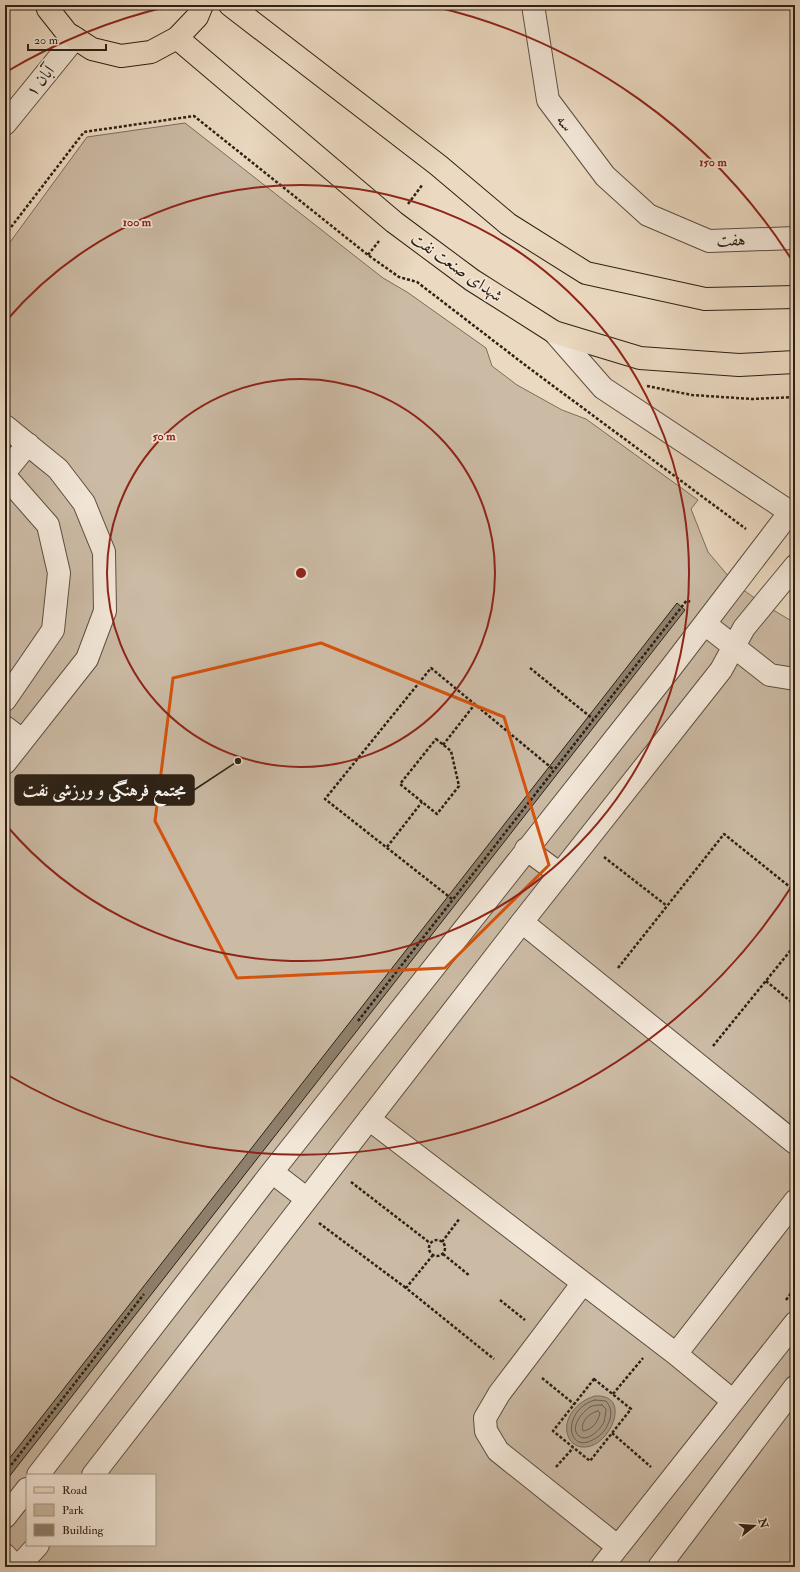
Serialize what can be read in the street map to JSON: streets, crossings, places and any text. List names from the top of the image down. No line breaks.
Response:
{"streets":{"main road":["شهدای صنعت نفت"],"street":["آبان ۱","سه","هفت"]},"crossings":[["سه","هفت"]],"places":["مجتمع فرهنگى و ورزشى نفت"],"legend":["Road","Park","Building"],"scale_bar":"20 m","north":"right","rings":["150 m","100 m","50 m"]}
